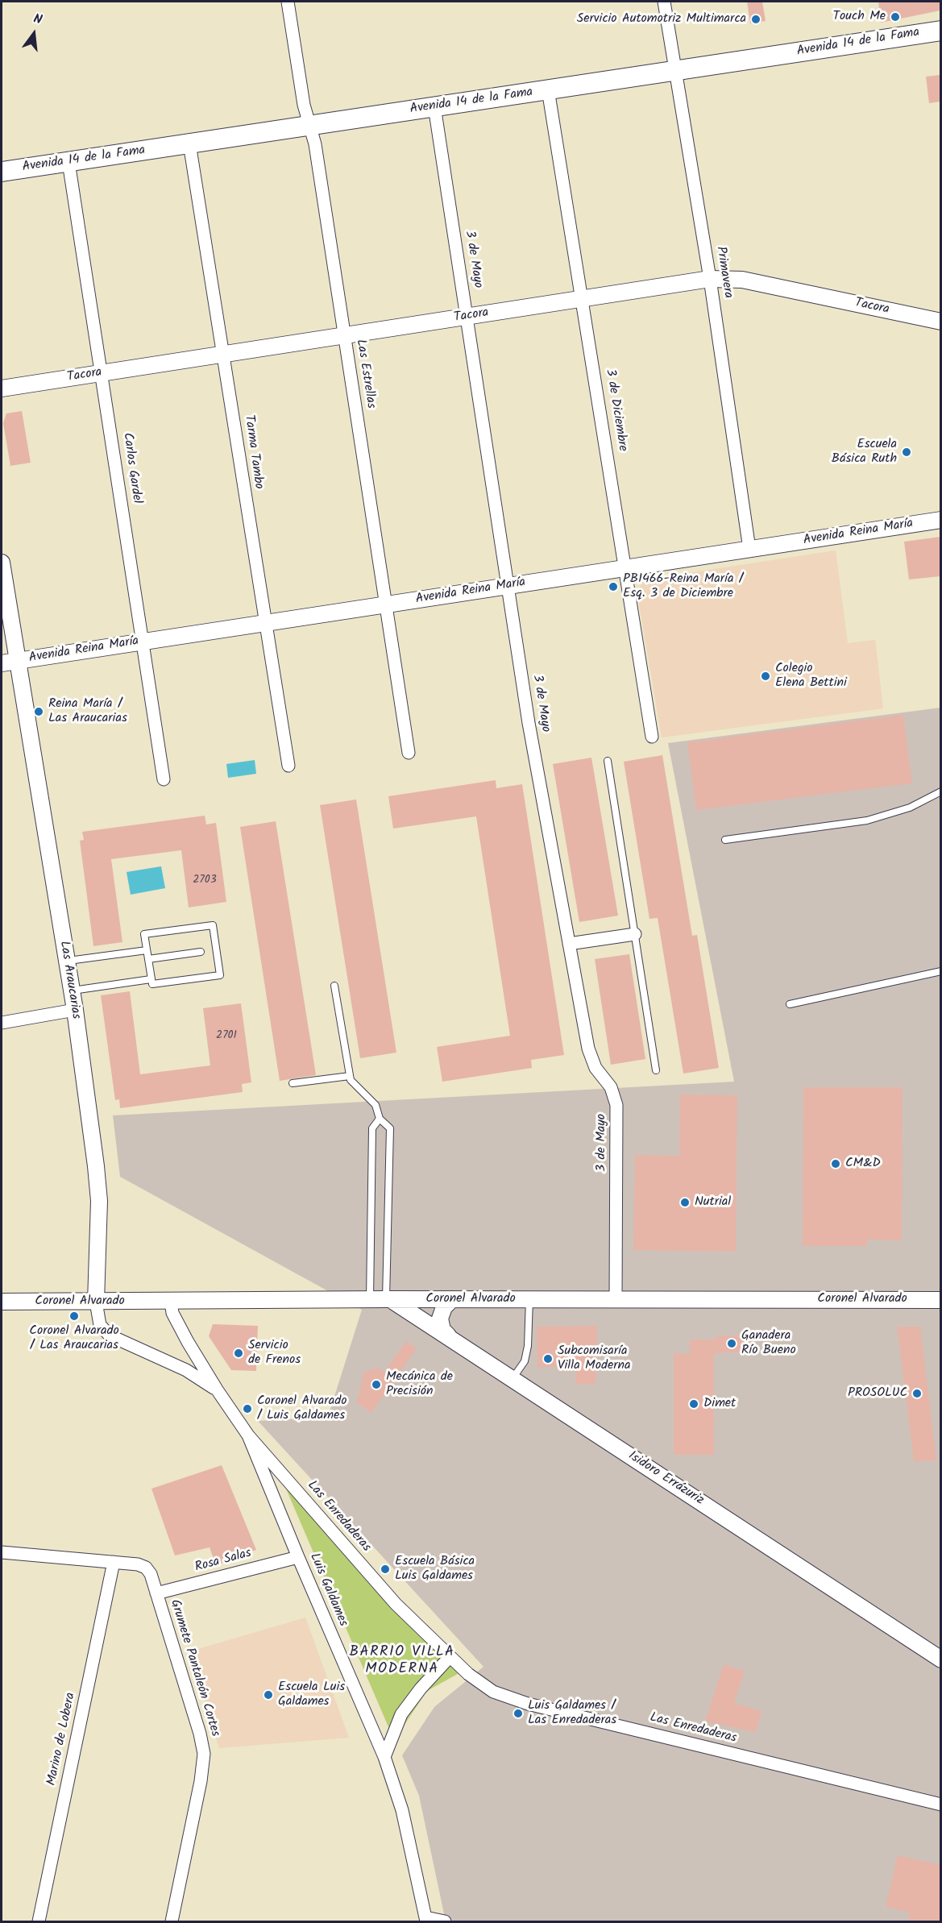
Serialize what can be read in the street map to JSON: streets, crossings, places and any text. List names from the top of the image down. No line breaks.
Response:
{"streets":{"main road":["Avenida 14 de la Fama"],"street":["3 de Mayo","Primavera","Tacora","Las Estrellas","3 de Diciembre","Tarma Tambo","Carlos Gardel","Avenida Reina María","Las Araucarias","Coronel Alvarado","Isidoro Errázuriz","Las Enredaderas","Rosa Salas","Luis Galdames","Grumete Pantaleón Cortes","Marino de Lobera"]},"crossings":[["Avenida 14 de la Fama","3 de Mayo"],["Avenida 14 de la Fama","Primavera"],["Avenida 14 de la Fama","Las Estrellas"],["Avenida 14 de la Fama","3 de Diciembre"],["Avenida 14 de la Fama","Tarma Tambo"],["Avenida 14 de la Fama","Carlos Gardel"],["3 de Mayo","Tacora"],["3 de Mayo","Avenida Reina María"],["3 de Mayo","Coronel Alvarado"],["Primavera","Tacora"],["Primavera","Avenida Reina María"],["Tacora","Las Estrellas"],["Tacora","3 de Diciembre"],["Tacora","Tarma Tambo"],["Tacora","Carlos Gardel"],["Las Estrellas","Avenida Reina María"],["3 de Diciembre","Avenida Reina María"],["Tarma Tambo","Avenida Reina María"],["Carlos Gardel","Avenida Reina María"],["Avenida Reina María","Las Araucarias"],["Las Araucarias","Coronel Alvarado"],["Las Araucarias","Luis Galdames"],["Coronel Alvarado","Isidoro Errázuriz"],["Coronel Alvarado","Luis Galdames"],["Las Enredaderas","Luis Galdames"],["Rosa Salas","Luis Galdames"],["Rosa Salas","Grumete Pantaleón Cortes"],["Grumete Pantaleón Cortes","Marino de Lobera"]],"districts":["BARRIO VILLA MODERNA"],"places":["Touch Me","Servicio Automotriz Multimarca","Escuela Básica Ruth","PB1466-Reina María / Esq. 3 de Diciembre","Colegio Elena Bettini","Reina María / Las Araucarias","CM&D","Nutrial","Coronel Alvarado / Las Araucarias","Ganadera Río Bueno","Servicio de Frenos","Subcomisaría Villa Moderna","Mecánica de Precisión","PROSOLUC","Dimet","Coronel Alvarado / Luis Galdames","Escuela Básica Luis Galdames","Escuela Luis Galdames","Luis Galdames / Las Enredaderas"],"house_numbers":["2703","2701"],"north":"top"}
